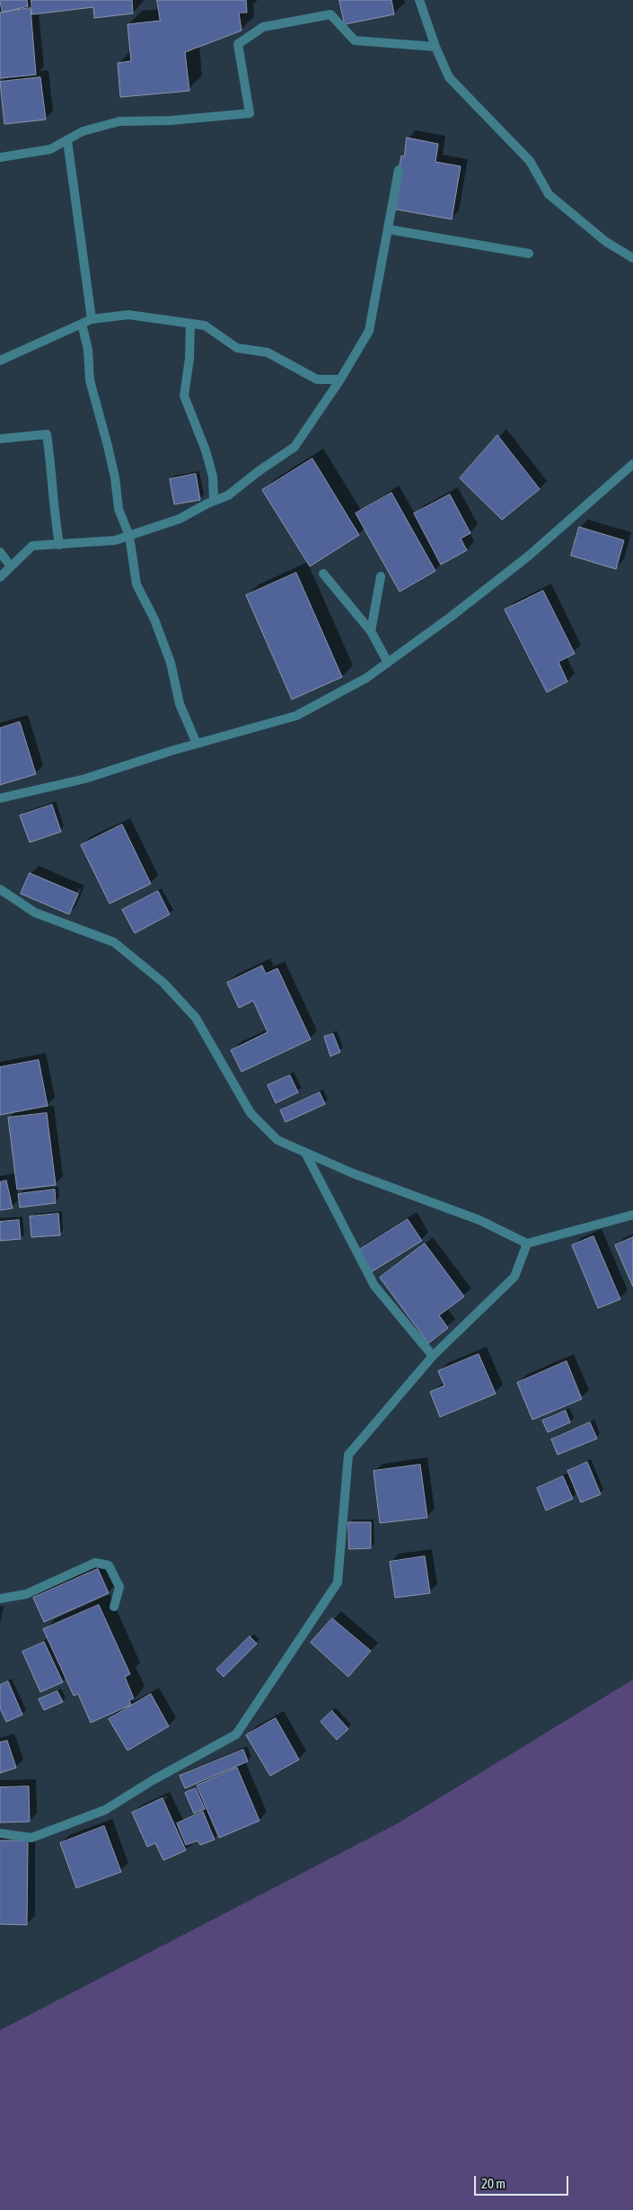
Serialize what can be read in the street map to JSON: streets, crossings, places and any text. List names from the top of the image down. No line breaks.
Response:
{"scale_bar":"20 m"}
